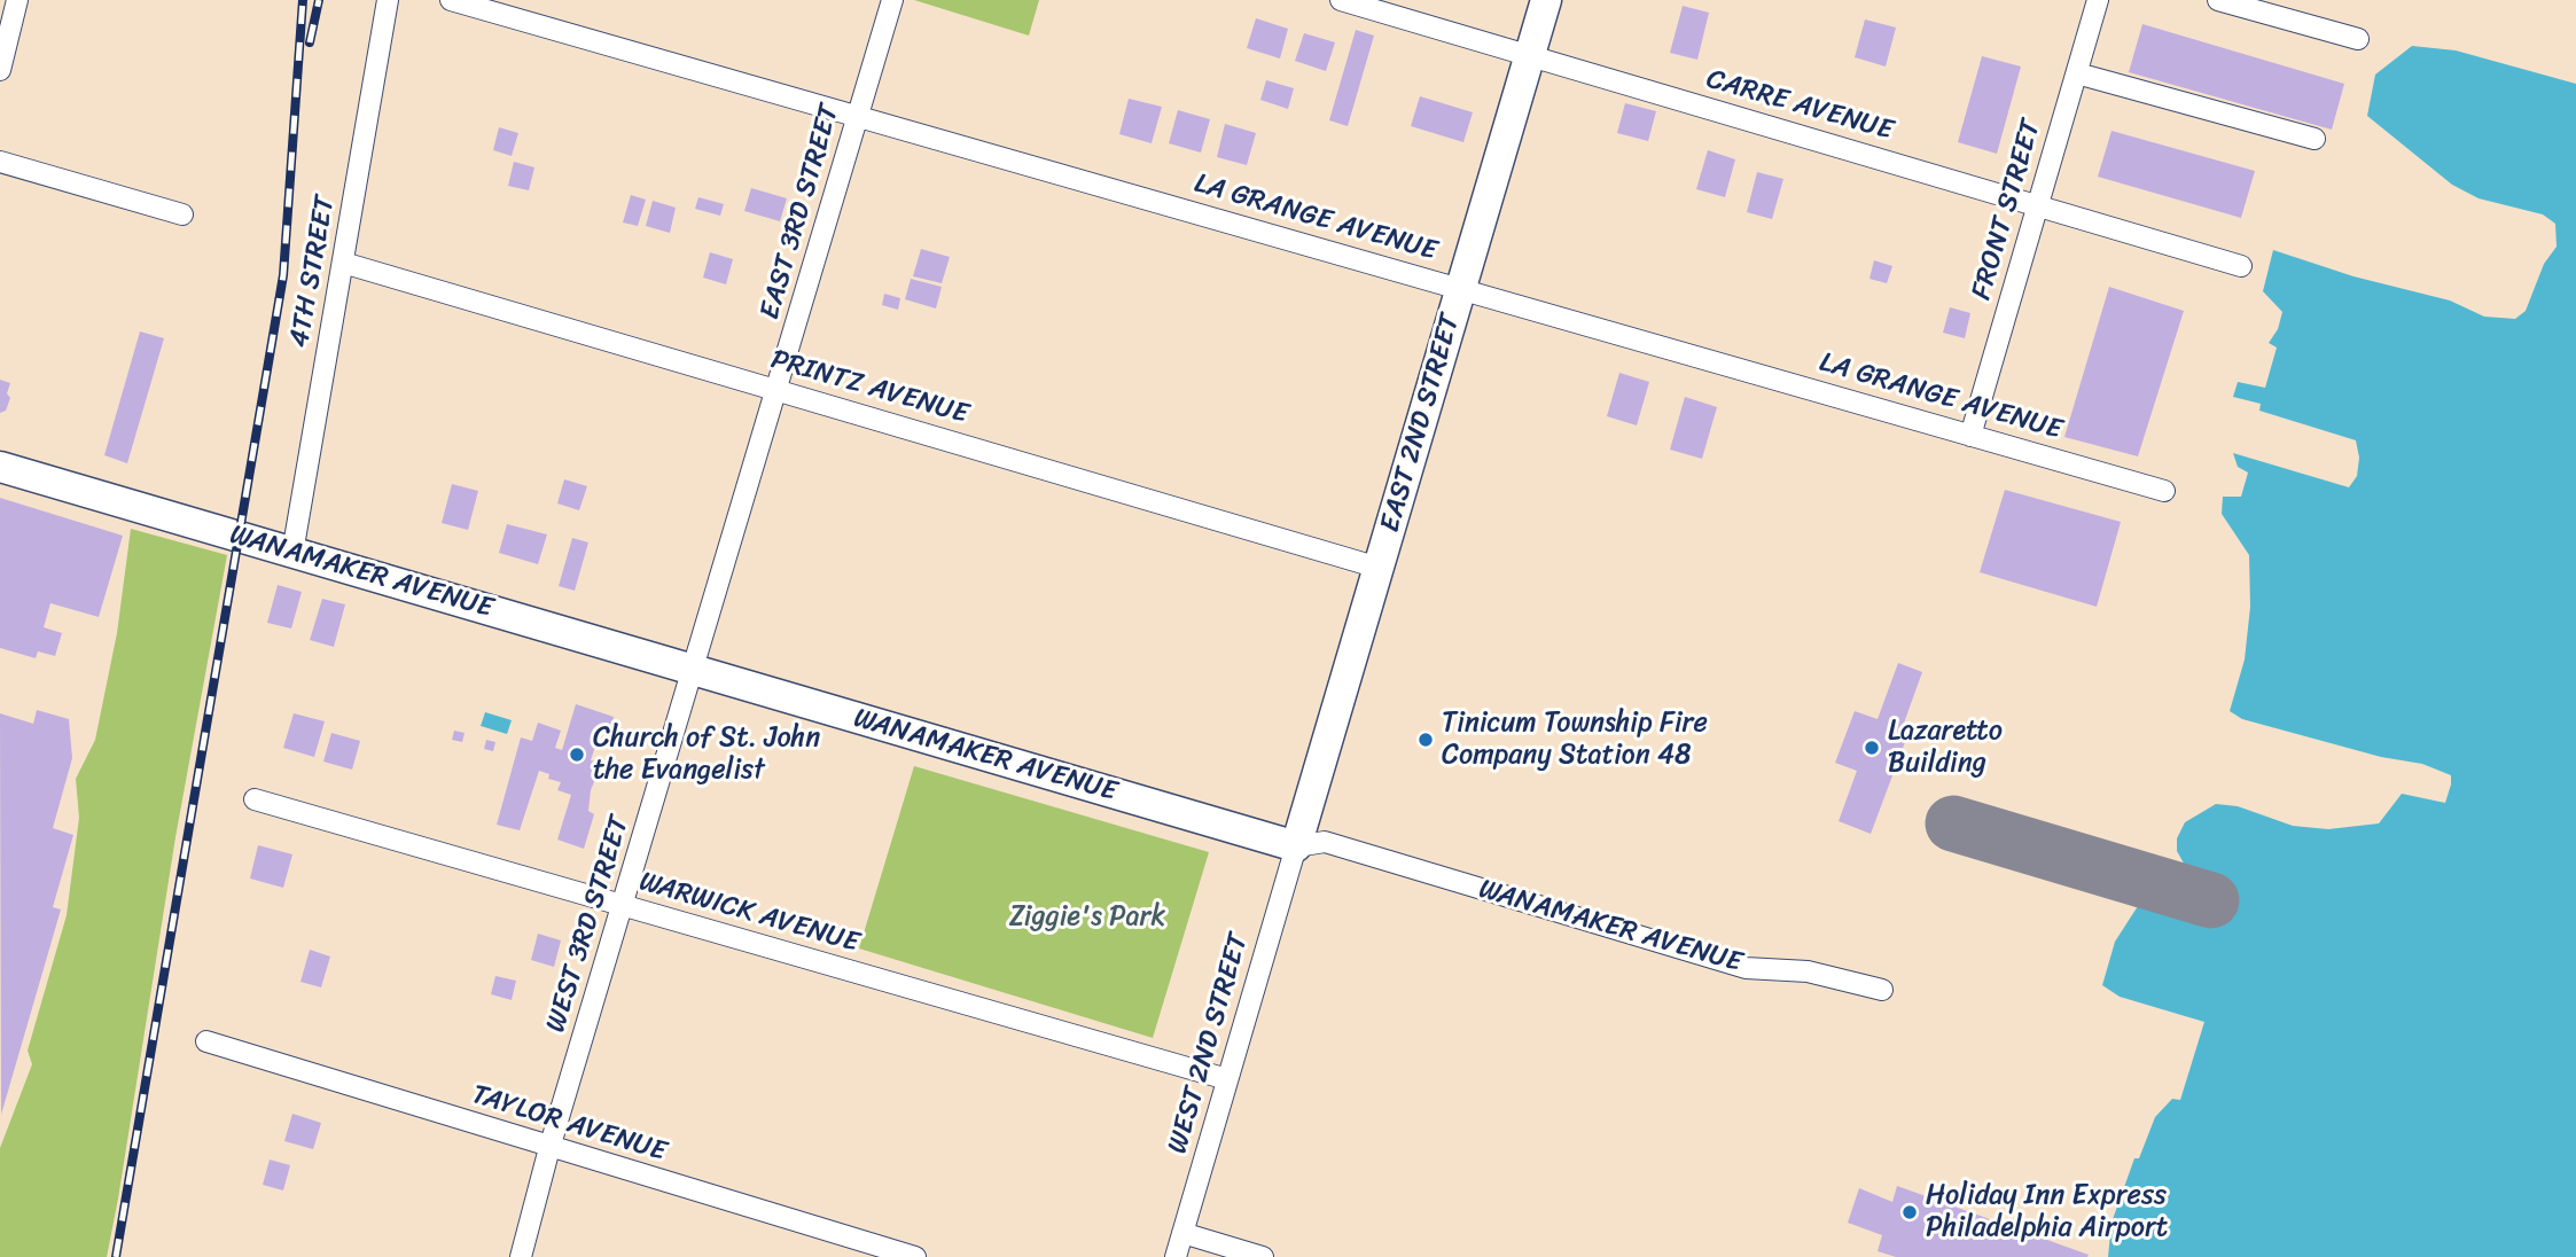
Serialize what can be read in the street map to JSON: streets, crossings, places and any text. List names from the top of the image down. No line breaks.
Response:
{"streets":{"street":["CARRE AVENUE","FRONT STREET","EAST 3RD STREET","LA GRANGE AVENUE","4TH STREET","PRINTZ AVENUE","EAST 2ND STREET","WANAMAKER AVENUE","WARWICK AVENUE","WEST 3RD STREET","WEST 2ND STREET","TAYLOR AVENUE"]},"crossings":[["CARRE AVENUE","FRONT STREET"],["CARRE AVENUE","EAST 2ND STREET"],["FRONT STREET","LA GRANGE AVENUE"],["EAST 3RD STREET","LA GRANGE AVENUE"],["EAST 3RD STREET","PRINTZ AVENUE"],["EAST 3RD STREET","WANAMAKER AVENUE"],["EAST 3RD STREET","WEST 3RD STREET"],["LA GRANGE AVENUE","EAST 2ND STREET"],["4TH STREET","PRINTZ AVENUE"],["4TH STREET","WANAMAKER AVENUE"],["PRINTZ AVENUE","EAST 2ND STREET"],["EAST 2ND STREET","WANAMAKER AVENUE"],["EAST 2ND STREET","WEST 2ND STREET"],["WANAMAKER AVENUE","WEST 3RD STREET"],["WANAMAKER AVENUE","WEST 2ND STREET"],["WARWICK AVENUE","WEST 3RD STREET"],["WARWICK AVENUE","WEST 2ND STREET"],["WEST 3RD STREET","TAYLOR AVENUE"]],"parks":["Ziggie's Park"],"places":["Tinicum Township Fire Company Station 48","Lazaretto Building","Church of St. John the Evangelist","Holiday Inn Express Philadelphia Airport"]}
